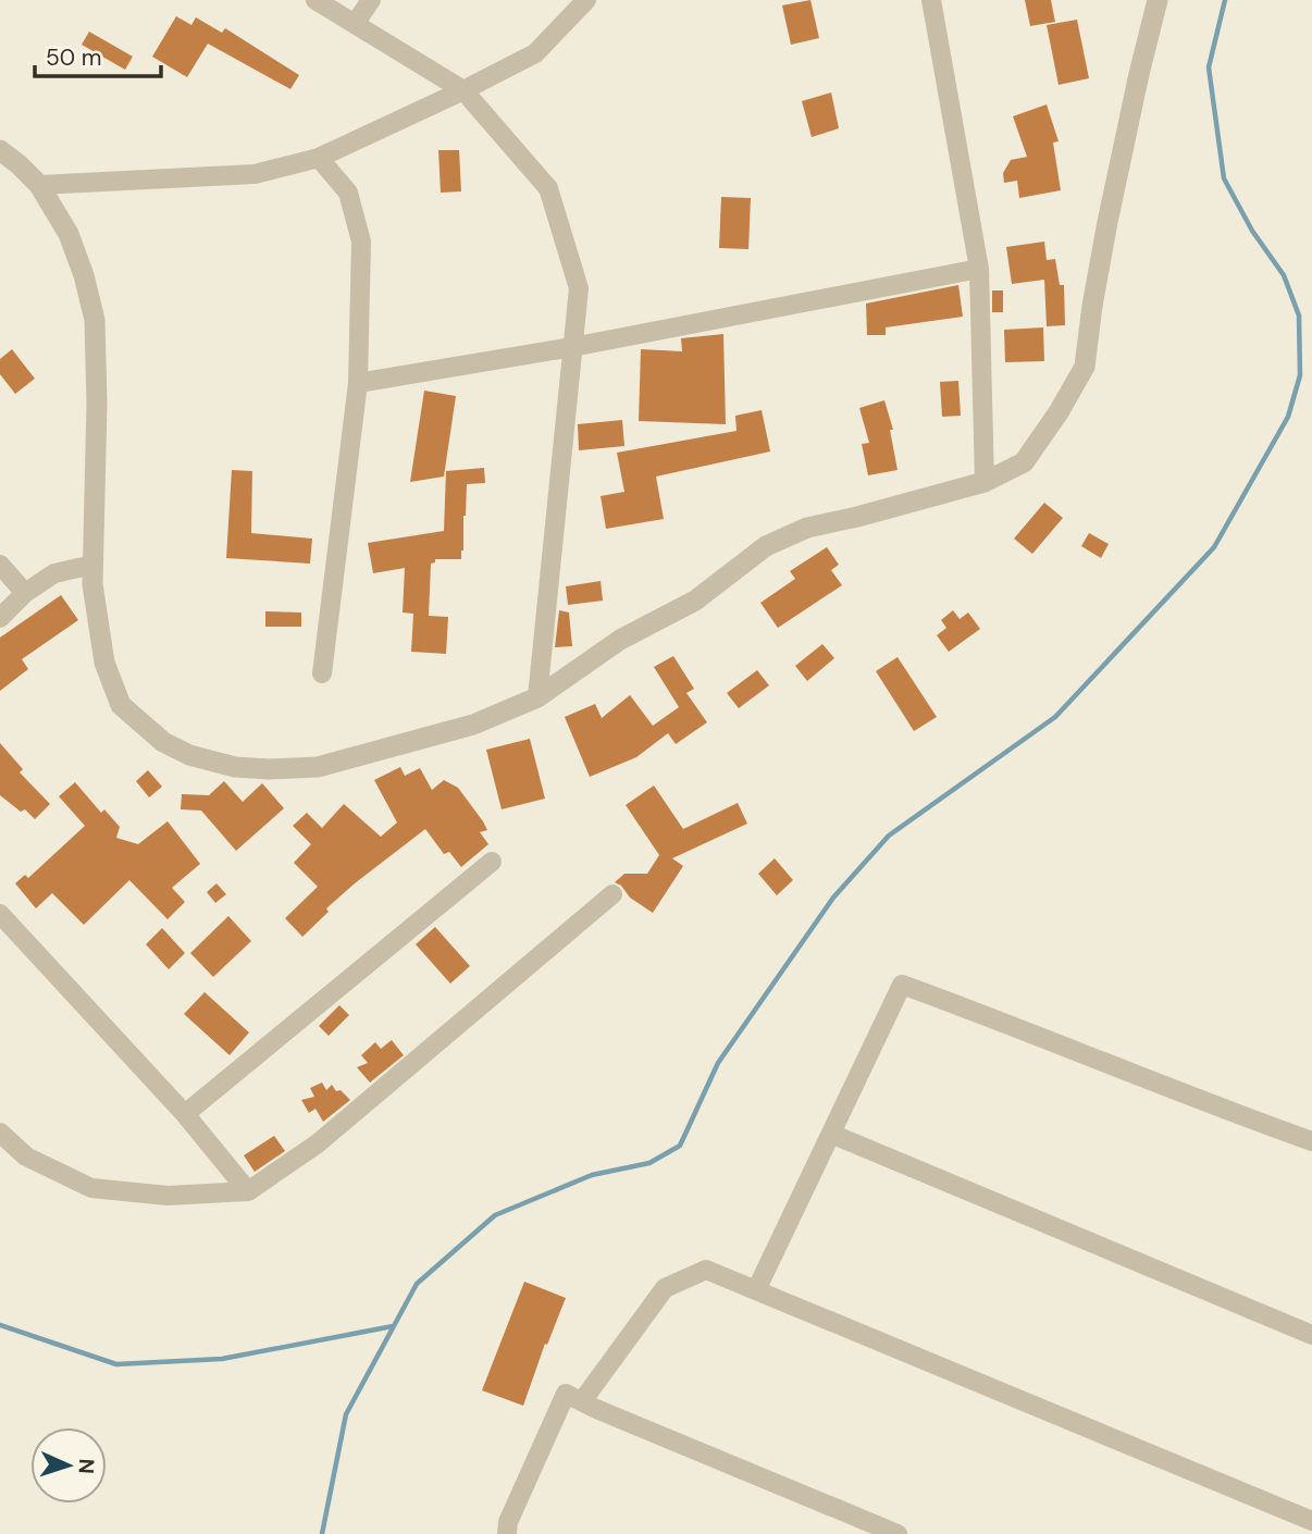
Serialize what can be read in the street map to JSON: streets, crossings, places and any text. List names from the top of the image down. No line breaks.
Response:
{"scale_bar":"50 m","north":"right"}
